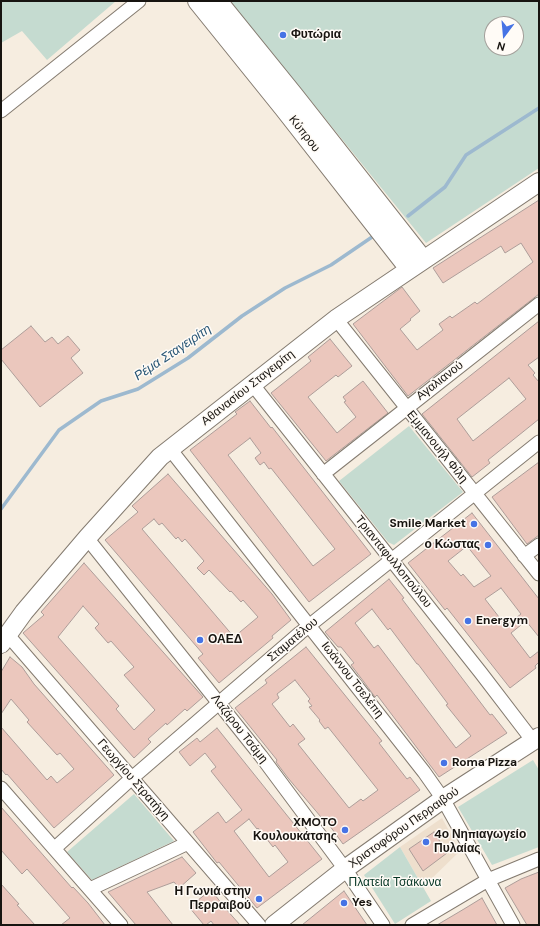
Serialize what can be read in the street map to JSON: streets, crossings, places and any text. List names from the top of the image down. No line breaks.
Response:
{"streets":{"street":["Κύπρου","Αγαλιανού","Αθανασίου Σταγειρίτη","Εμμανουήλ Φίλη","Τριανταφυλλοπούλου","Σταματέλου","Ιωάννου Τσελέπη","Λαζάρου Τσάμη","Γεωργίου Στρατήγη","Χριστοφόρου Περραιβού"]},"crossings":[["Κύπρου","Αθανασίου Σταγειρίτη"],["Αγαλιανού","Εμμανουήλ Φίλη"],["Αγαλιανού","Τριανταφυλλοπούλου"],["Αθανασίου Σταγειρίτη","Εμμανουήλ Φίλη"],["Αθανασίου Σταγειρίτη","Τριανταφυλλοπούλου"],["Αθανασίου Σταγειρίτη","Ιωάννου Τσελέπη"],["Αθανασίου Σταγειρίτη","Λαζάρου Τσάμη"],["Αθανασίου Σταγειρίτη","Γεωργίου Στρατήγη"],["Εμμανουήλ Φίλη","Σταματέλου"],["Τριανταφυλλοπούλου","Σταματέλου"],["Τριανταφυλλοπούλου","Χριστοφόρου Περραιβού"],["Σταματέλου","Ιωάννου Τσελέπη"],["Σταματέλου","Λαζάρου Τσάμη"],["Σταματέλου","Γεωργίου Στρατήγη"],["Ιωάννου Τσελέπη","Χριστοφόρου Περραιβού"],["Λαζάρου Τσάμη","Χριστοφόρου Περραιβού"]],"water":["Ρέμα Σταγειρίτη"],"parks":["Πλατεία Τσάκωνα"],"places":["Φυτώρια","Smile Market","ο Κώστας","Energym","ΟΑΕΔ","Roma Pizza","XMOTO Κουλουκάτσης","4ο Νηπιαγωγείο Πυλαίας","Η Γωνιά στην Περραιβού","Yes"],"north":"bottom"}
